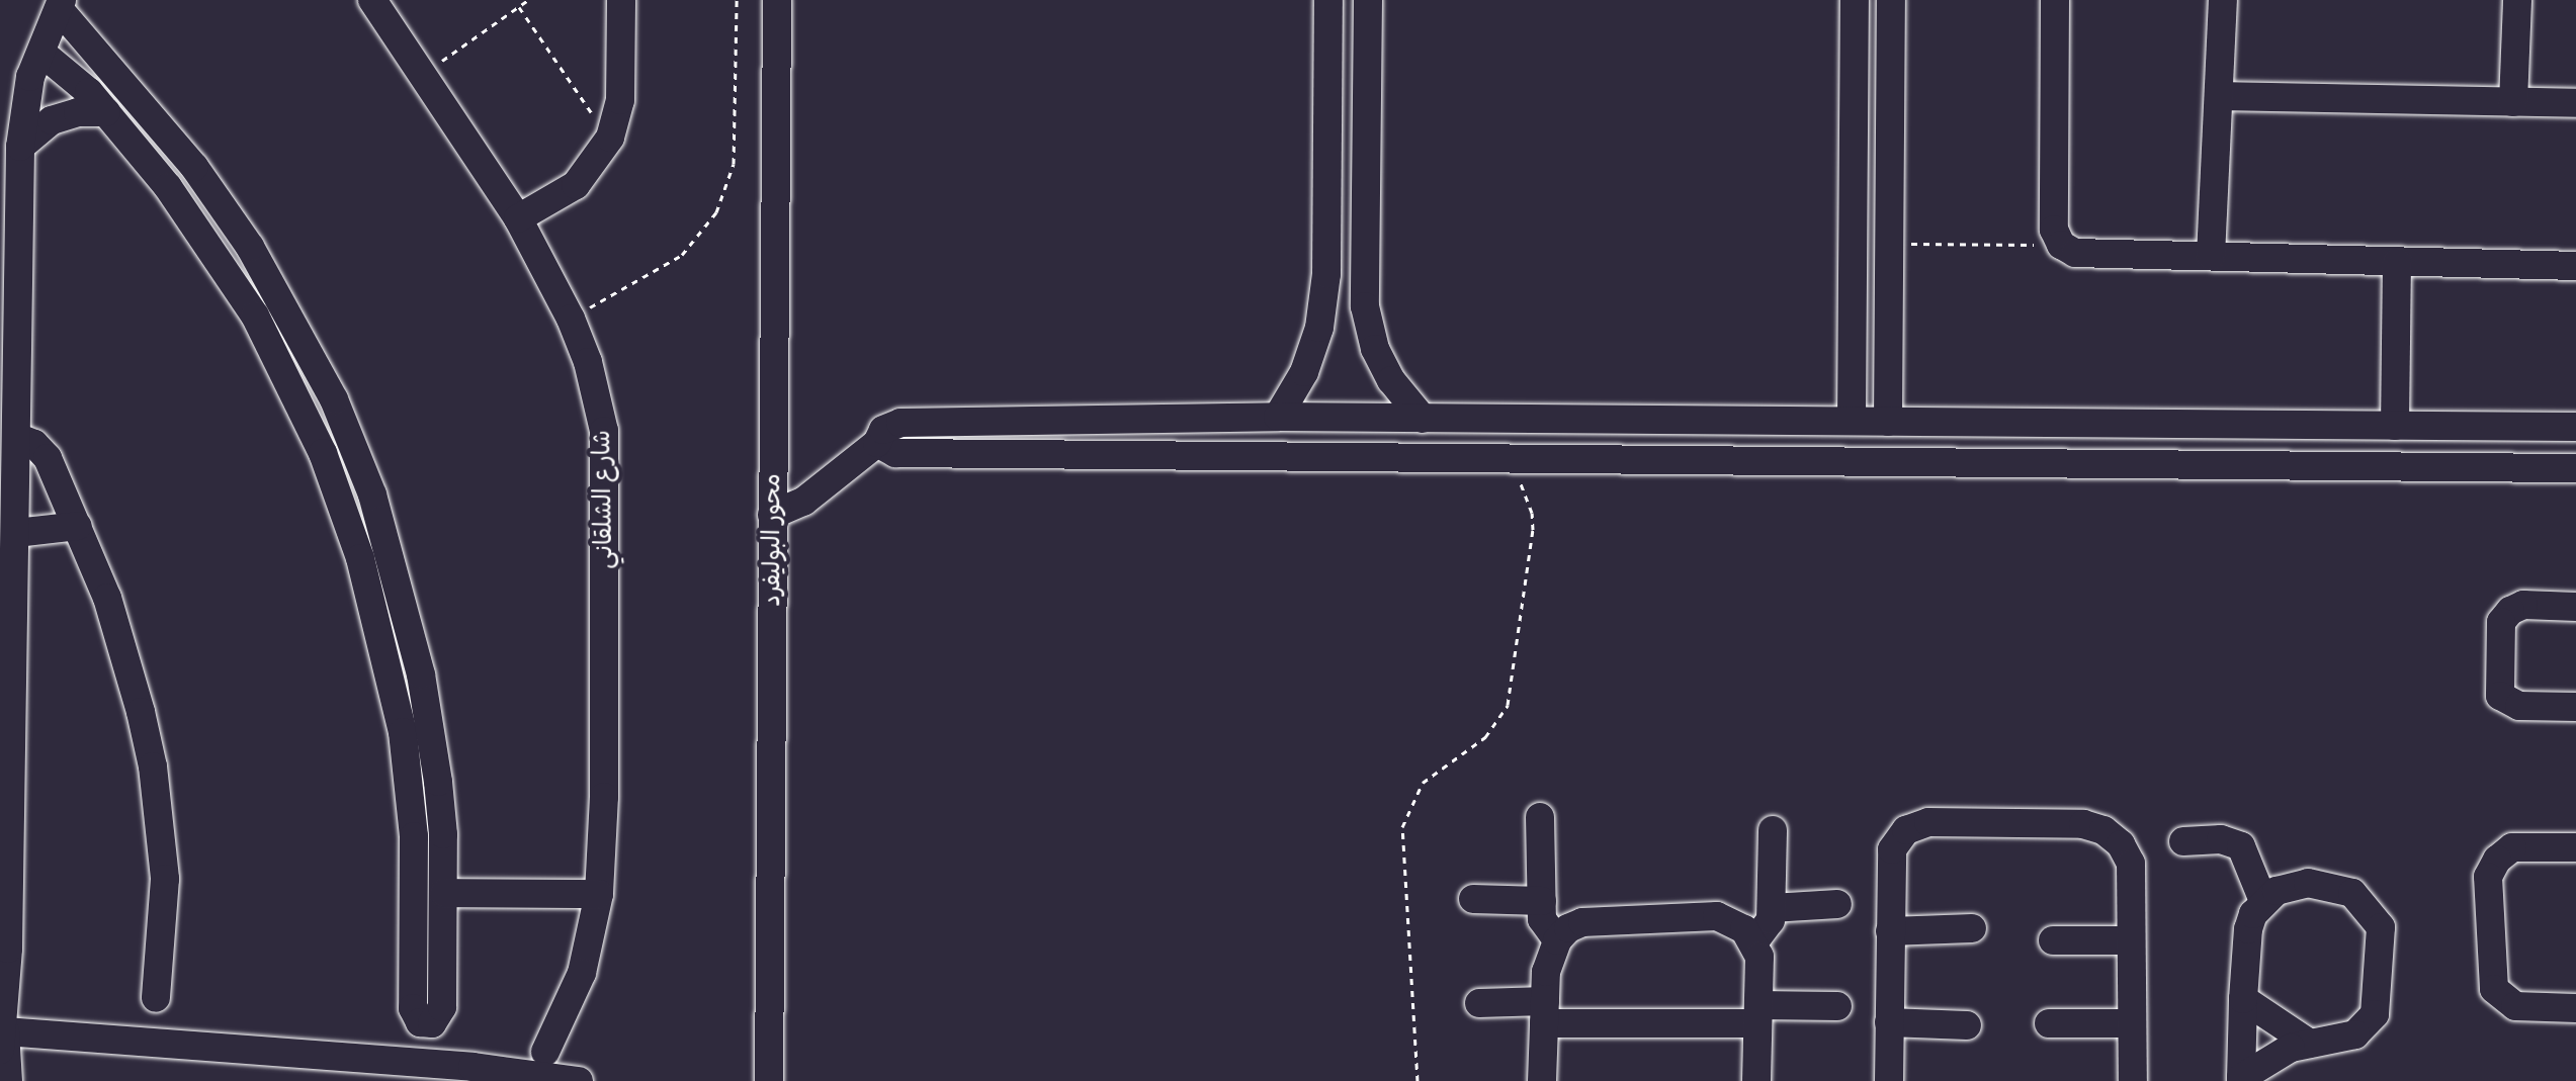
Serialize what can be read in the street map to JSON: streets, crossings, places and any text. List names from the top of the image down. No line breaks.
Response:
{"streets":{"street":["شارع الشلقاني","محور البوليفرد"]}}
